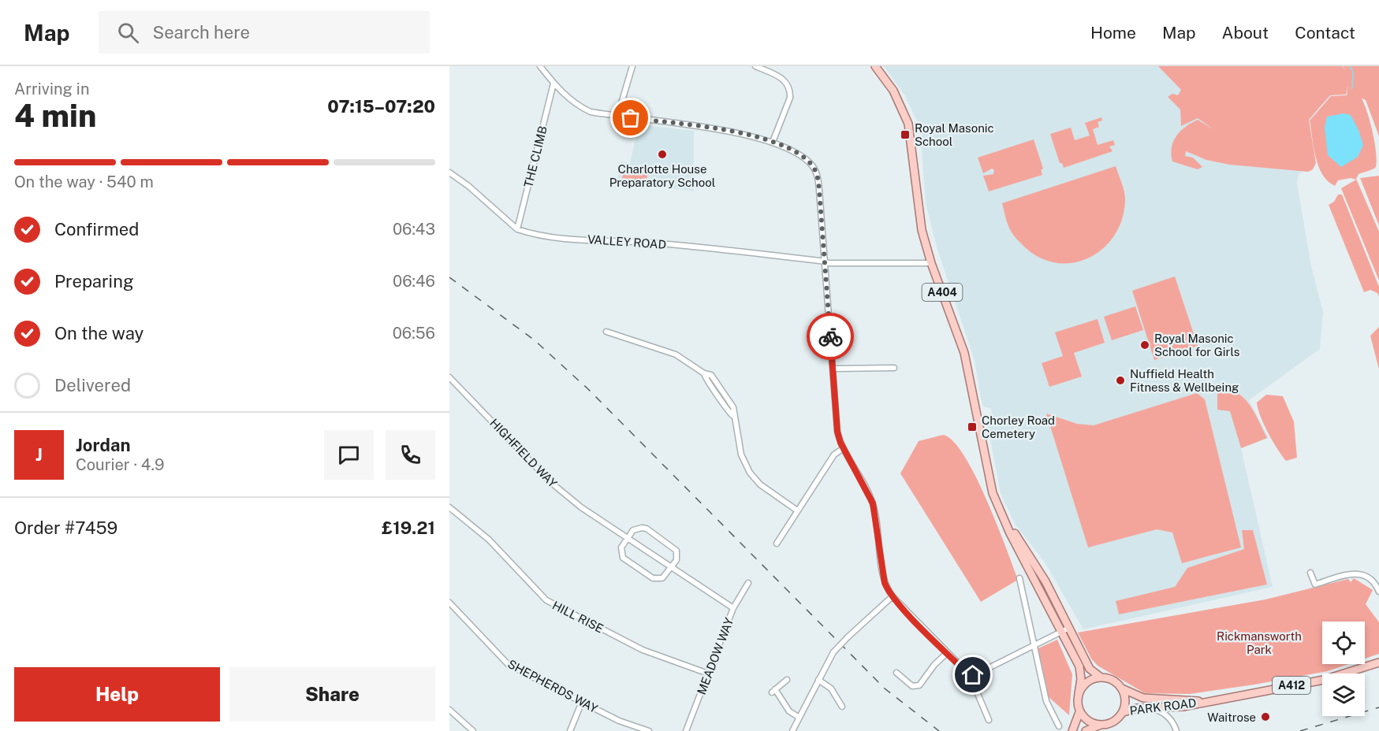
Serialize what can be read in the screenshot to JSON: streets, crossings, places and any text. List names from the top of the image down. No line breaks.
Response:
{"streets":{"main road":["A404","A412","PARK ROAD"],"street":["THE CLIMB","VALLEY ROAD","HIGHFIELD WAY","HILL RISE","MEADOW WAY","SHEPHERDS WAY"]},"crossings":[["THE CLIMB","VALLEY ROAD"],["VALLEY ROAD","A404"],["A404","PARK ROAD"],["HIGHFIELD WAY","MEADOW WAY"],["HILL RISE","MEADOW WAY"]],"parks":["Rickmansworth Park"],"places":{"transit":["Royal Masonic School","Chorley Road Cemetery"],"other":["Charlotte House Preparatory School","Royal Masonic School for Girls","Nuffield Health Fitness & Wellbeing","Waitrose"]},"page":{"header":"Map","search":"Search here","nav":["Home","Map","About","Contact"],"heading":["4 min","Arriving in","07:15–07:20"],"panel":["Jordan","Courier · 4.9","Order #7459","£19.21"],"bar":"On the way · 540 m","list":[["Confirmed","06:43"],["Preparing","06:46"],["On the way","06:56"],"Delivered"],"round":"J","buttons":["Help","Share"]}}
